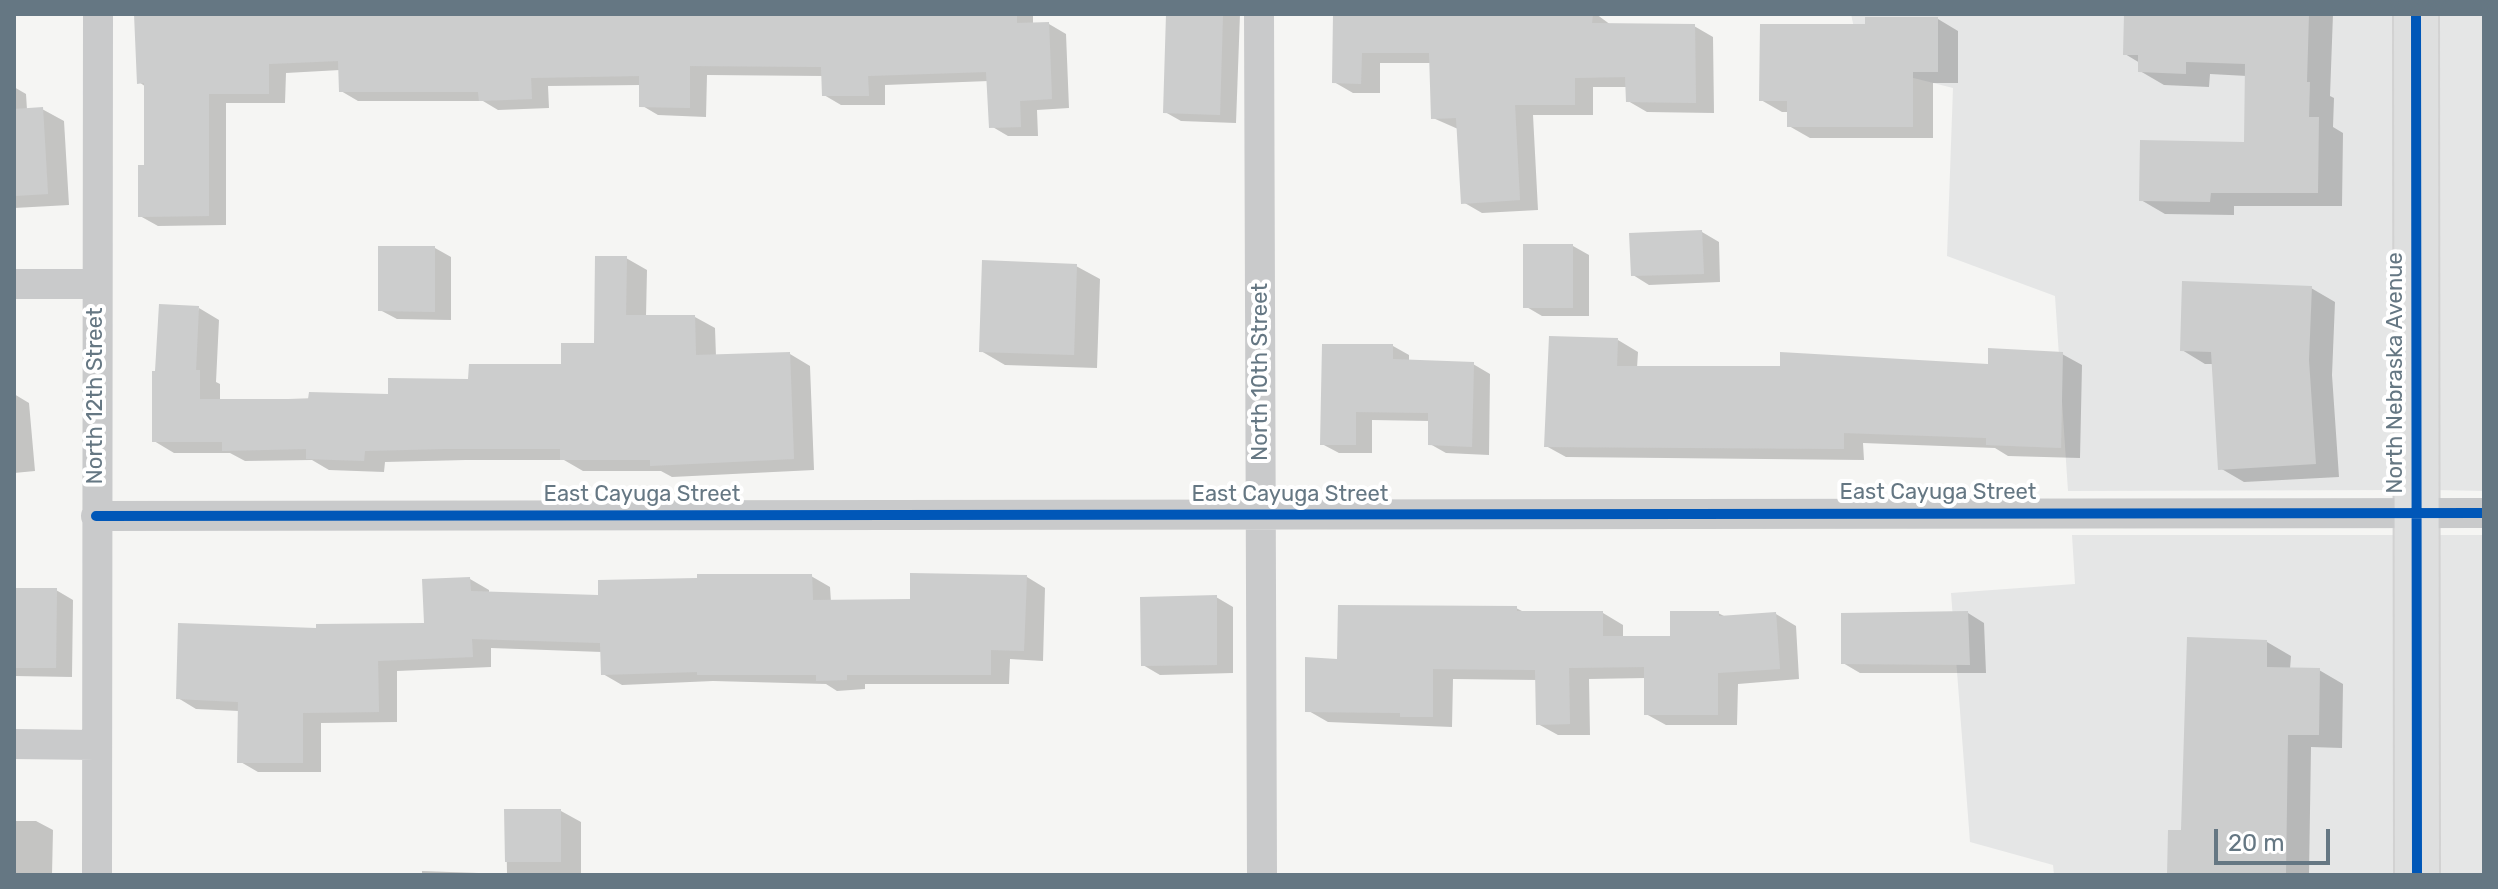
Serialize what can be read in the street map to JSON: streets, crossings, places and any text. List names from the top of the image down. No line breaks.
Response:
{"streets":{"main road":["North Nebraska Avenue"],"street":["North 10th Street","North 12th Street","East Cayuga Street"]},"crossings":[["North 10th Street","East Cayuga Street"],["North Nebraska Avenue","East Cayuga Street"],["North 12th Street","East Cayuga Street"]],"scale_bar":"20 m"}
